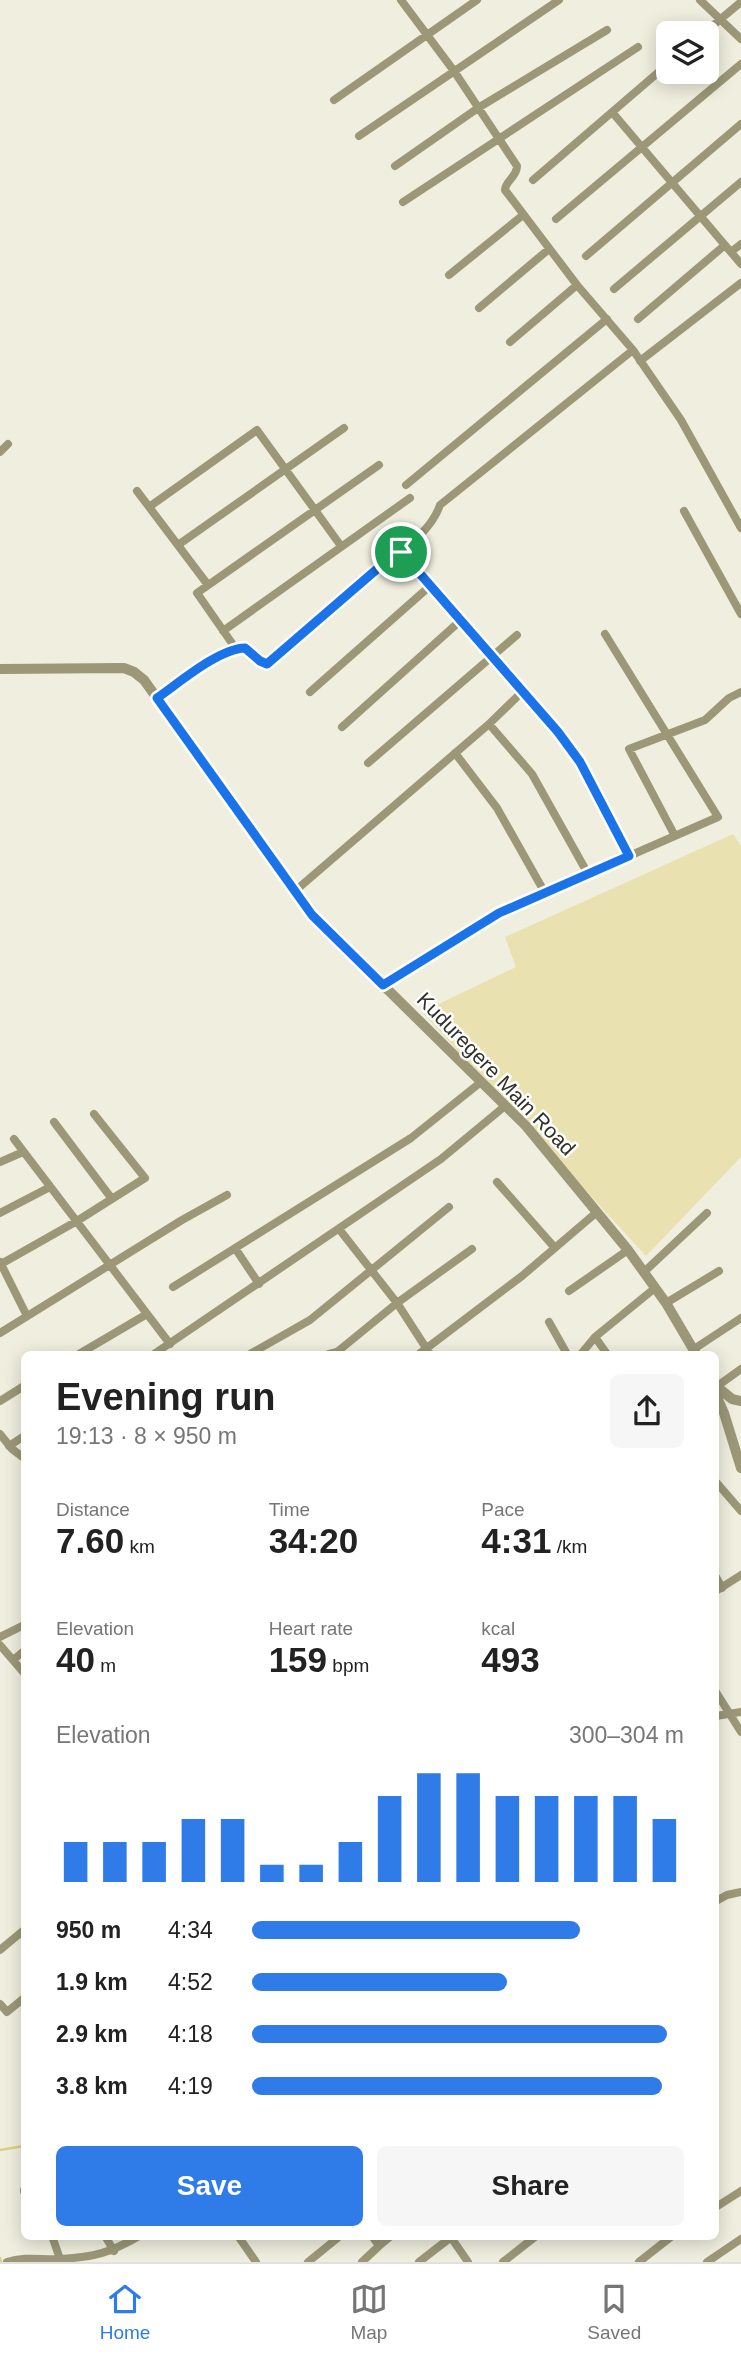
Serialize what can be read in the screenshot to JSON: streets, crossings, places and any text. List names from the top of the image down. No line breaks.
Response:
{"streets":{"street":["Kuduregere Main Road"]},"page":{"heading":["Evening run","19:13 · 8 × 950 m"],"stats":[["Distance","7.60 km"],["Time","34:20"],["Pace","4:31 /km"],["Elevation","40 m"],["Heart rate","159 bpm"],["kcal","493"]],"chart":["Elevation","300–304 m"],"list":[{"name":"950 m","note":"4:34"},{"name":"1.9 km","note":"4:52"},{"name":"2.9 km","note":"4:18"},{"name":"3.8 km","note":"4:19"}],"buttons":["Save","Share"],"tabs":["Home","Map","Saved"]}}
